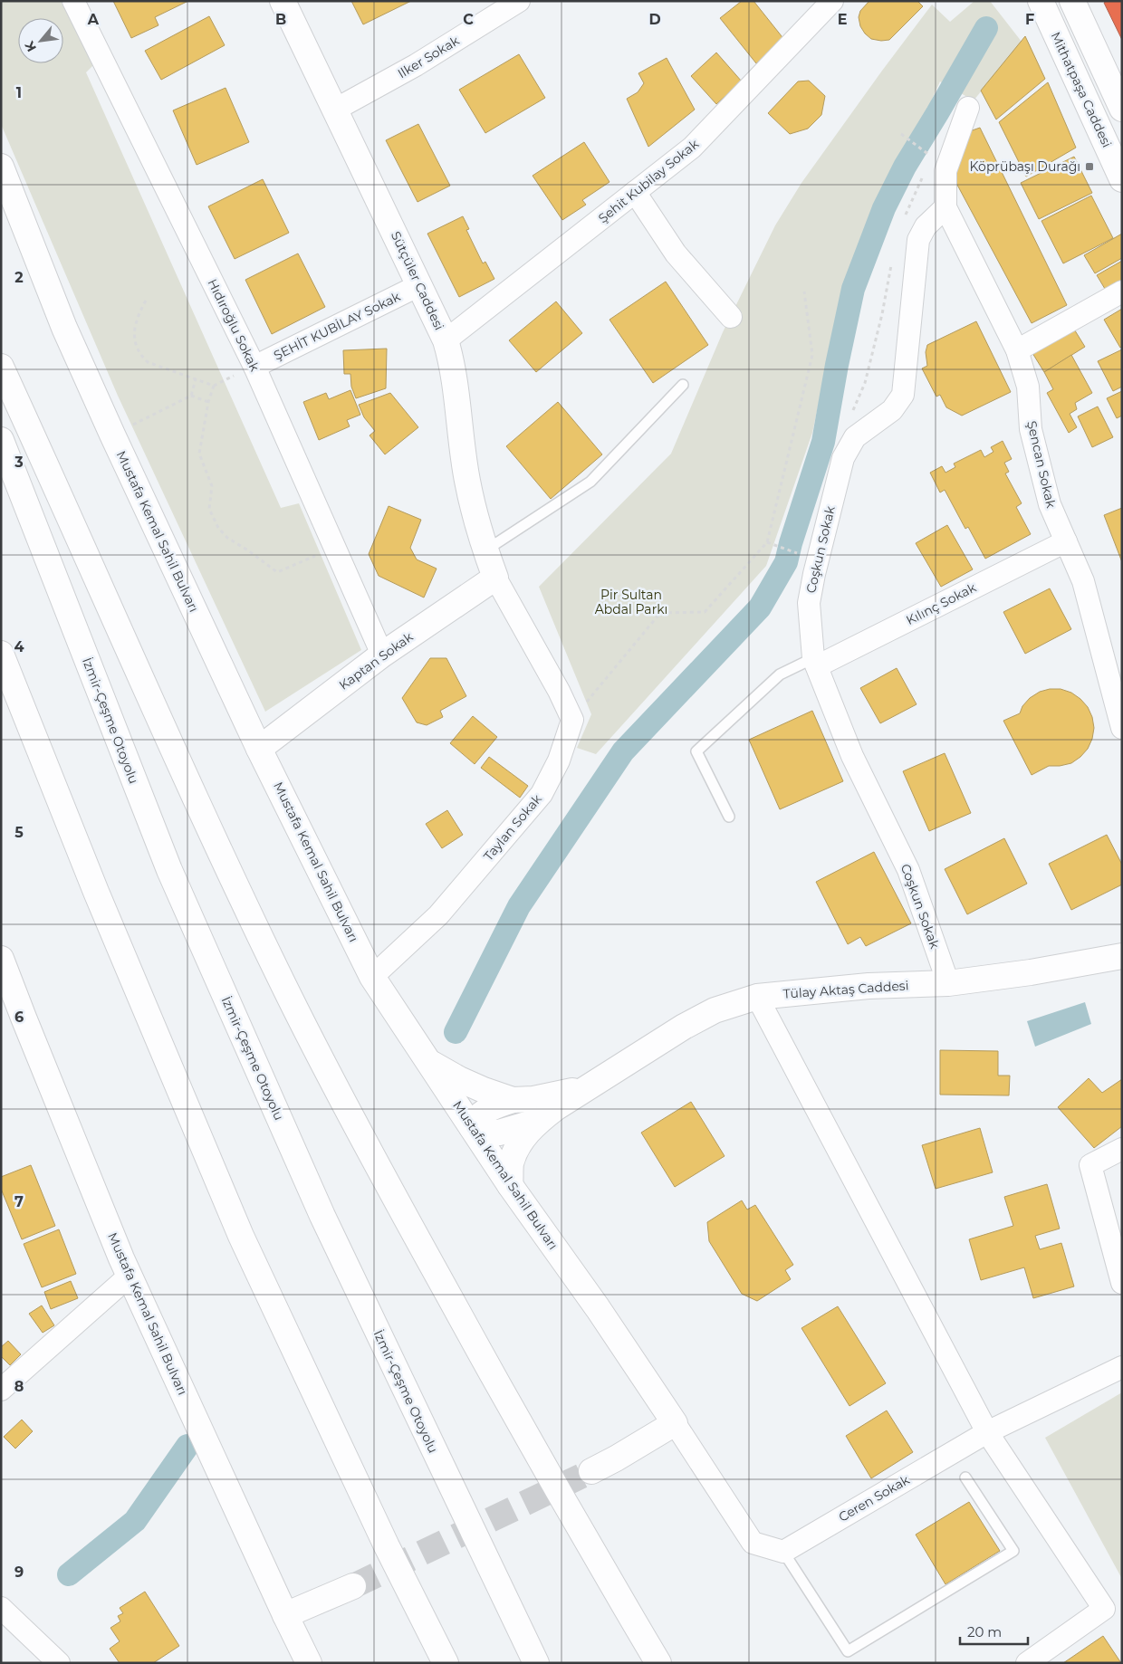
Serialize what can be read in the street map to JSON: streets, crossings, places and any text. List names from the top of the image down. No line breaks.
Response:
{"streets":{"main road":["Mithatpaşa Caddesi","Sütçüler Caddesi","Mustafa Kemal Sahil Bulvarı","Kaptan Sokak","İzmir-Çeşme Otoyolu","Tülay Aktaş Caddesi"],"street":["Ilker Sokak","Şehit Kubilay Sokak","Hıdıroğlu Sokak","ŞEHİT KUBİLAY Sokak","Şencan Sokak","Coşkun Sokak","Kılınç Sokak","Taylan Sokak","Ceren Sokak"]},"crossings":[["Ilker Sokak","Sütçüler Caddesi"],["Şehit Kubilay Sokak","Sütçüler Caddesi"],["Sütçüler Caddesi","ŞEHİT KUBİLAY Sokak"],["Sütçüler Caddesi","Kaptan Sokak"],["Hıdıroğlu Sokak","ŞEHİT KUBİLAY Sokak"],["Hıdıroğlu Sokak","Kaptan Sokak"],["Şencan Sokak","Coşkun Sokak"],["Şencan Sokak","Kılınç Sokak"],["Mustafa Kemal Sahil Bulvarı","Kaptan Sokak"],["Mustafa Kemal Sahil Bulvarı","Taylan Sokak"],["Mustafa Kemal Sahil Bulvarı","Tülay Aktaş Caddesi"],["Coşkun Sokak","Kılınç Sokak"],["Coşkun Sokak","Tülay Aktaş Caddesi"]],"parks":["Pir Sultan Abdal Parkı"],"places":{"transit":["Köprübaşı Durağı"]},"scale_bar":"20 m","north":"bottom left","grid":{"columns":["A","B","C","D","E","F"],"rows":["1","2","3","4","5","6","7","8","9"]}}
